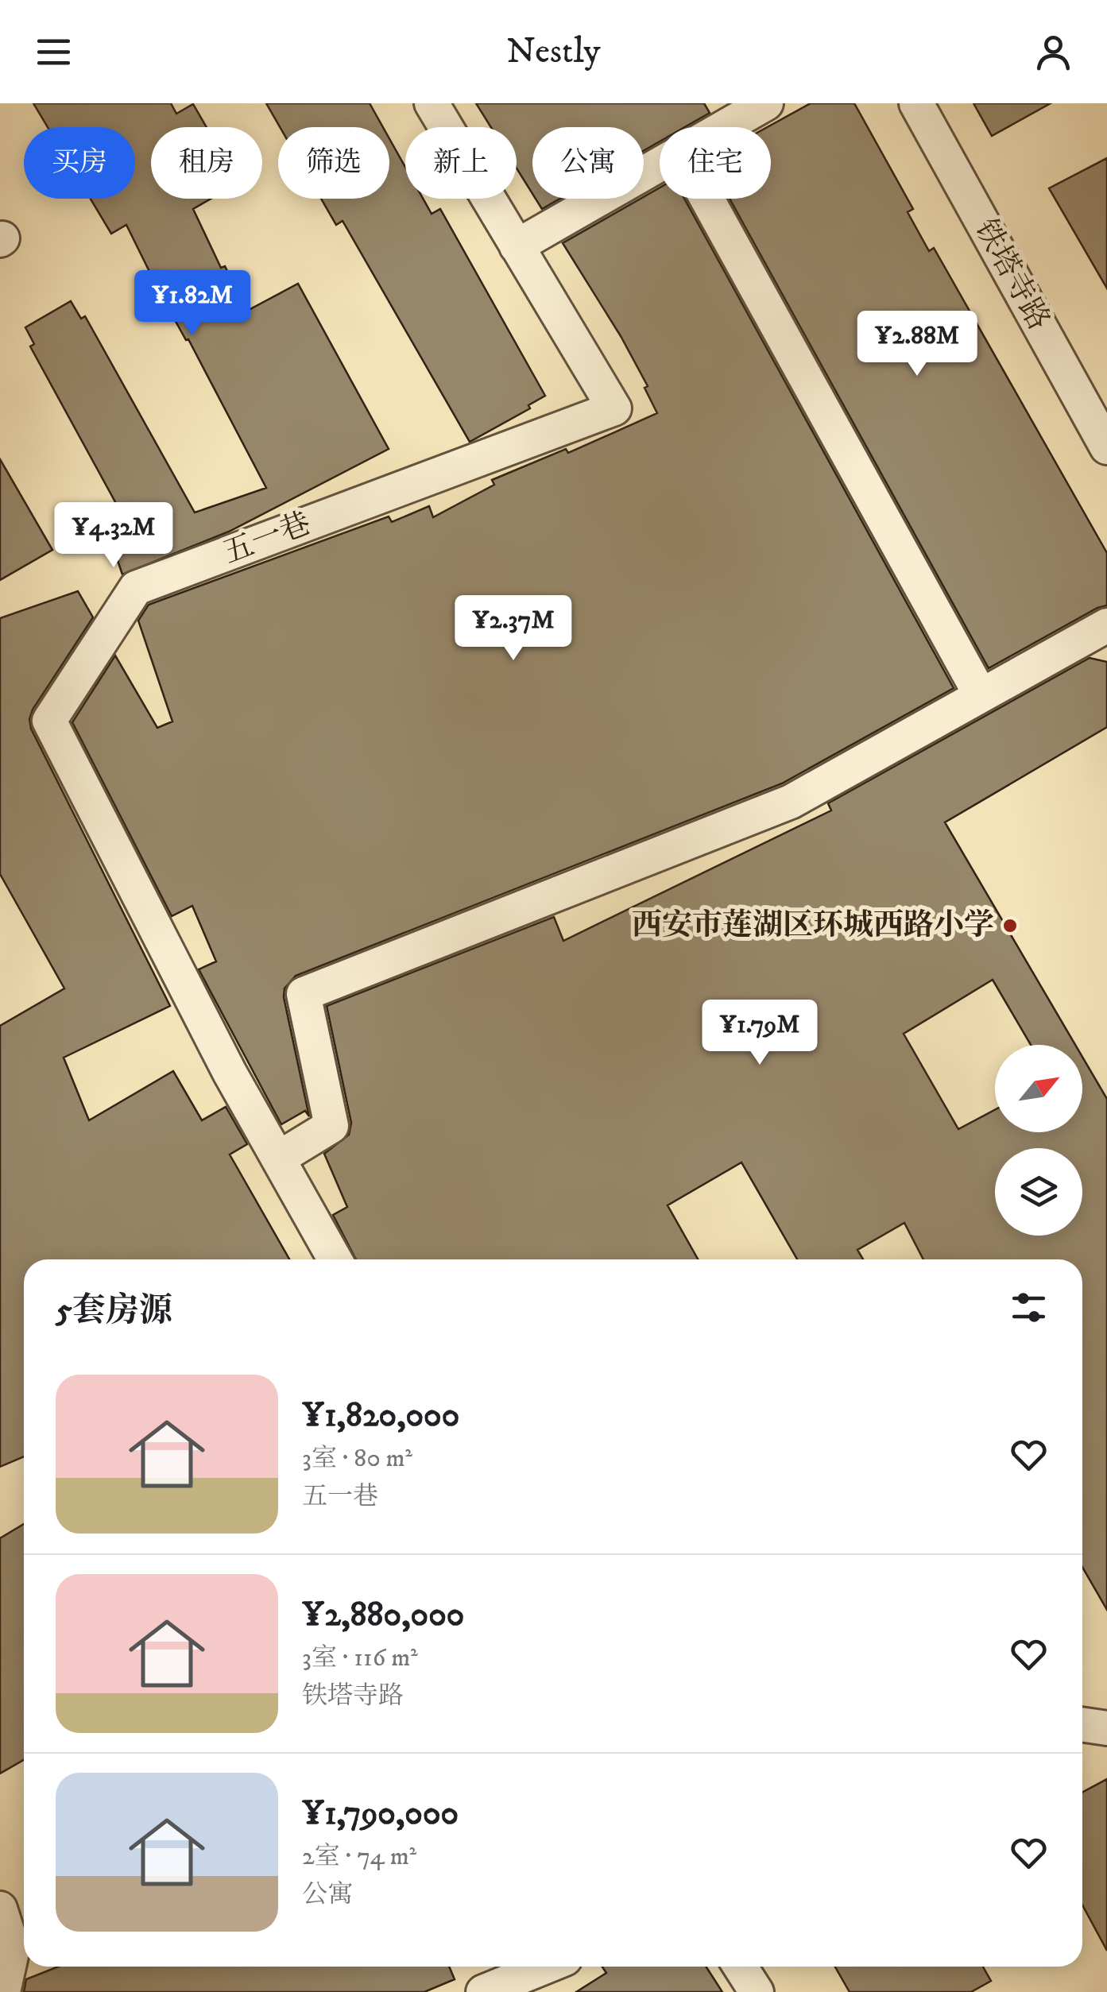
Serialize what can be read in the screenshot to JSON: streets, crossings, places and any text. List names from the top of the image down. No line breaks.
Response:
{"streets":{"street":["铁塔寺路","五一巷"]},"places":["西安市莲湖区环城西路小学"],"north":"top right","page":{"header":"Nestly","chip":["买房","租房","筛选","新上","公寓","住宅"],"price":["¥1.82M","¥2.88M","¥4.32M","¥2.37M","¥1.79M"],"heading":"5套房源","list":[{"name":"¥1,820,000","note":"3室 · 80 m² · 五一巷"},{"name":"¥2,880,000","note":"3室 · 116 m² · 铁塔寺路"},{"name":"¥1,790,000","note":"2室 · 74 m² · 公寓"}]}}
